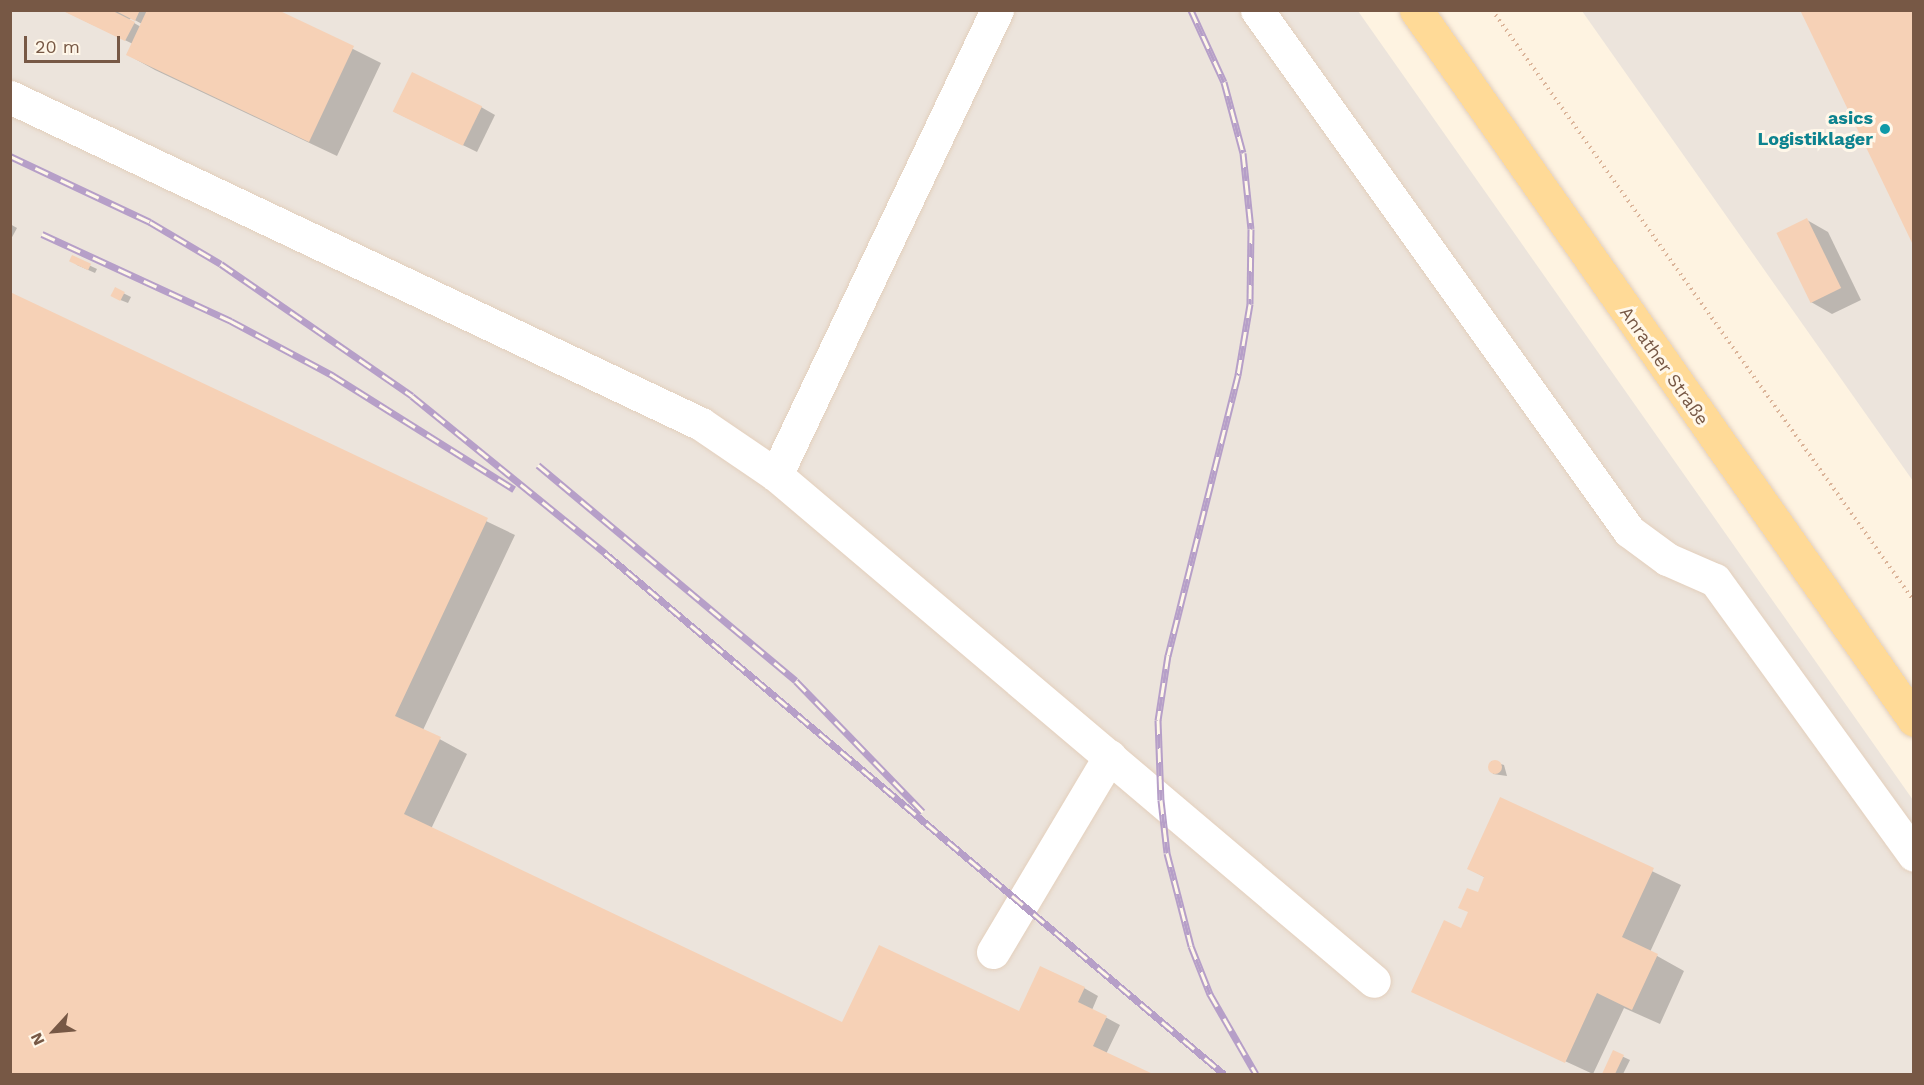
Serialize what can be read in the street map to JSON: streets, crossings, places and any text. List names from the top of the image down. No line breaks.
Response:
{"streets":{"main road":["Anrather Straße"]},"places":["asics Logistiklager"],"scale_bar":"20 m","north":"bottom left"}
